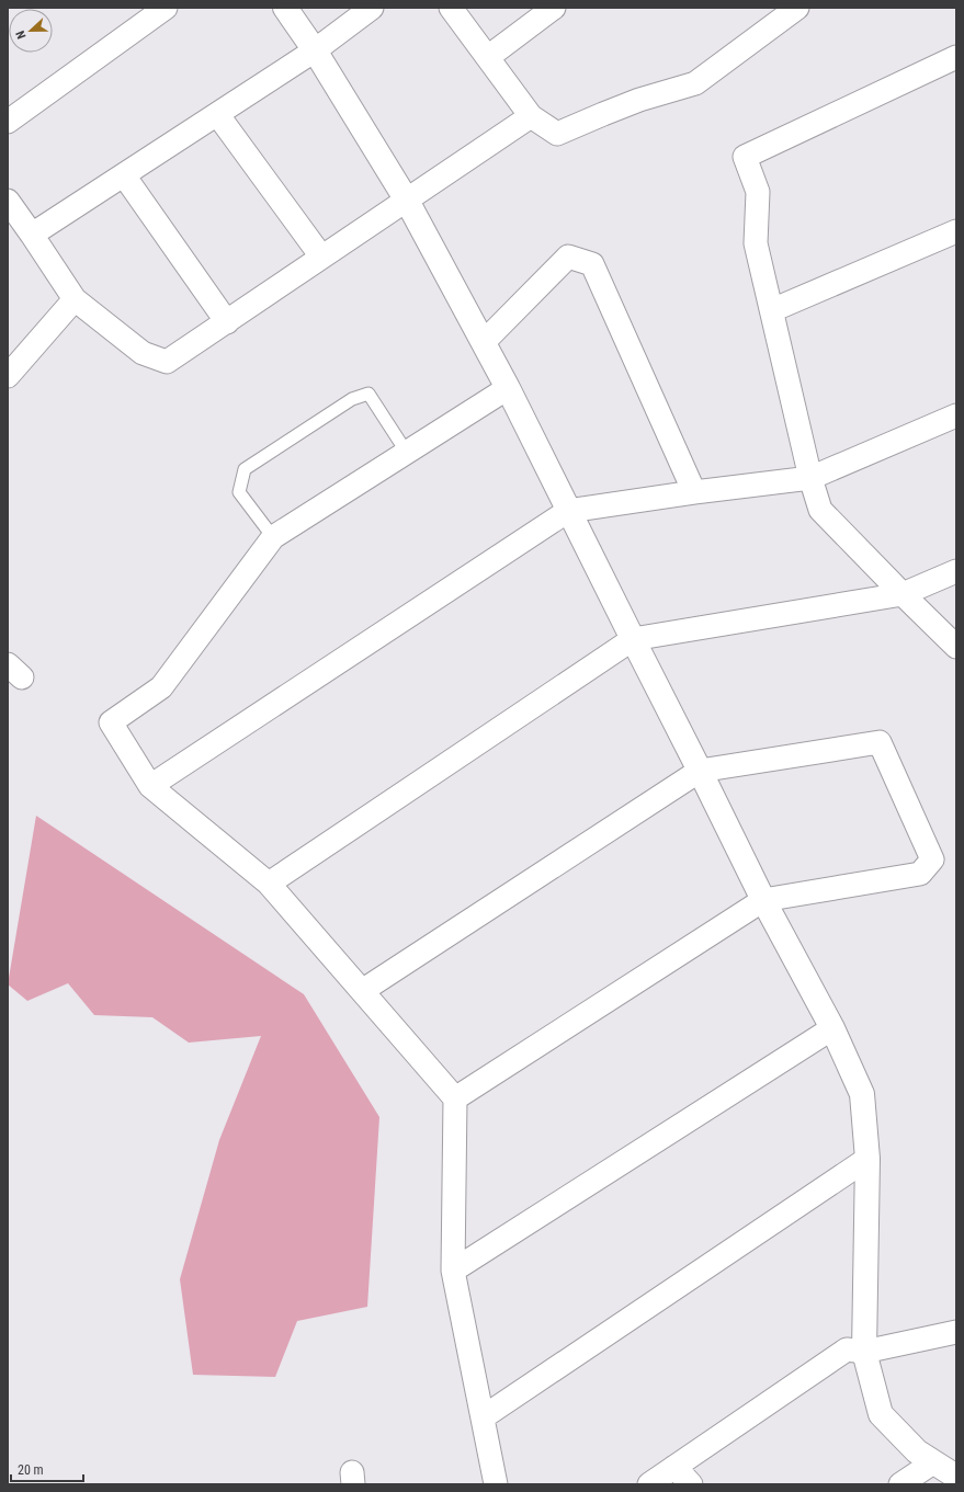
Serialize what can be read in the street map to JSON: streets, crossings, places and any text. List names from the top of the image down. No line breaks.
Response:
{"scale_bar":"20 m","north":"left"}
